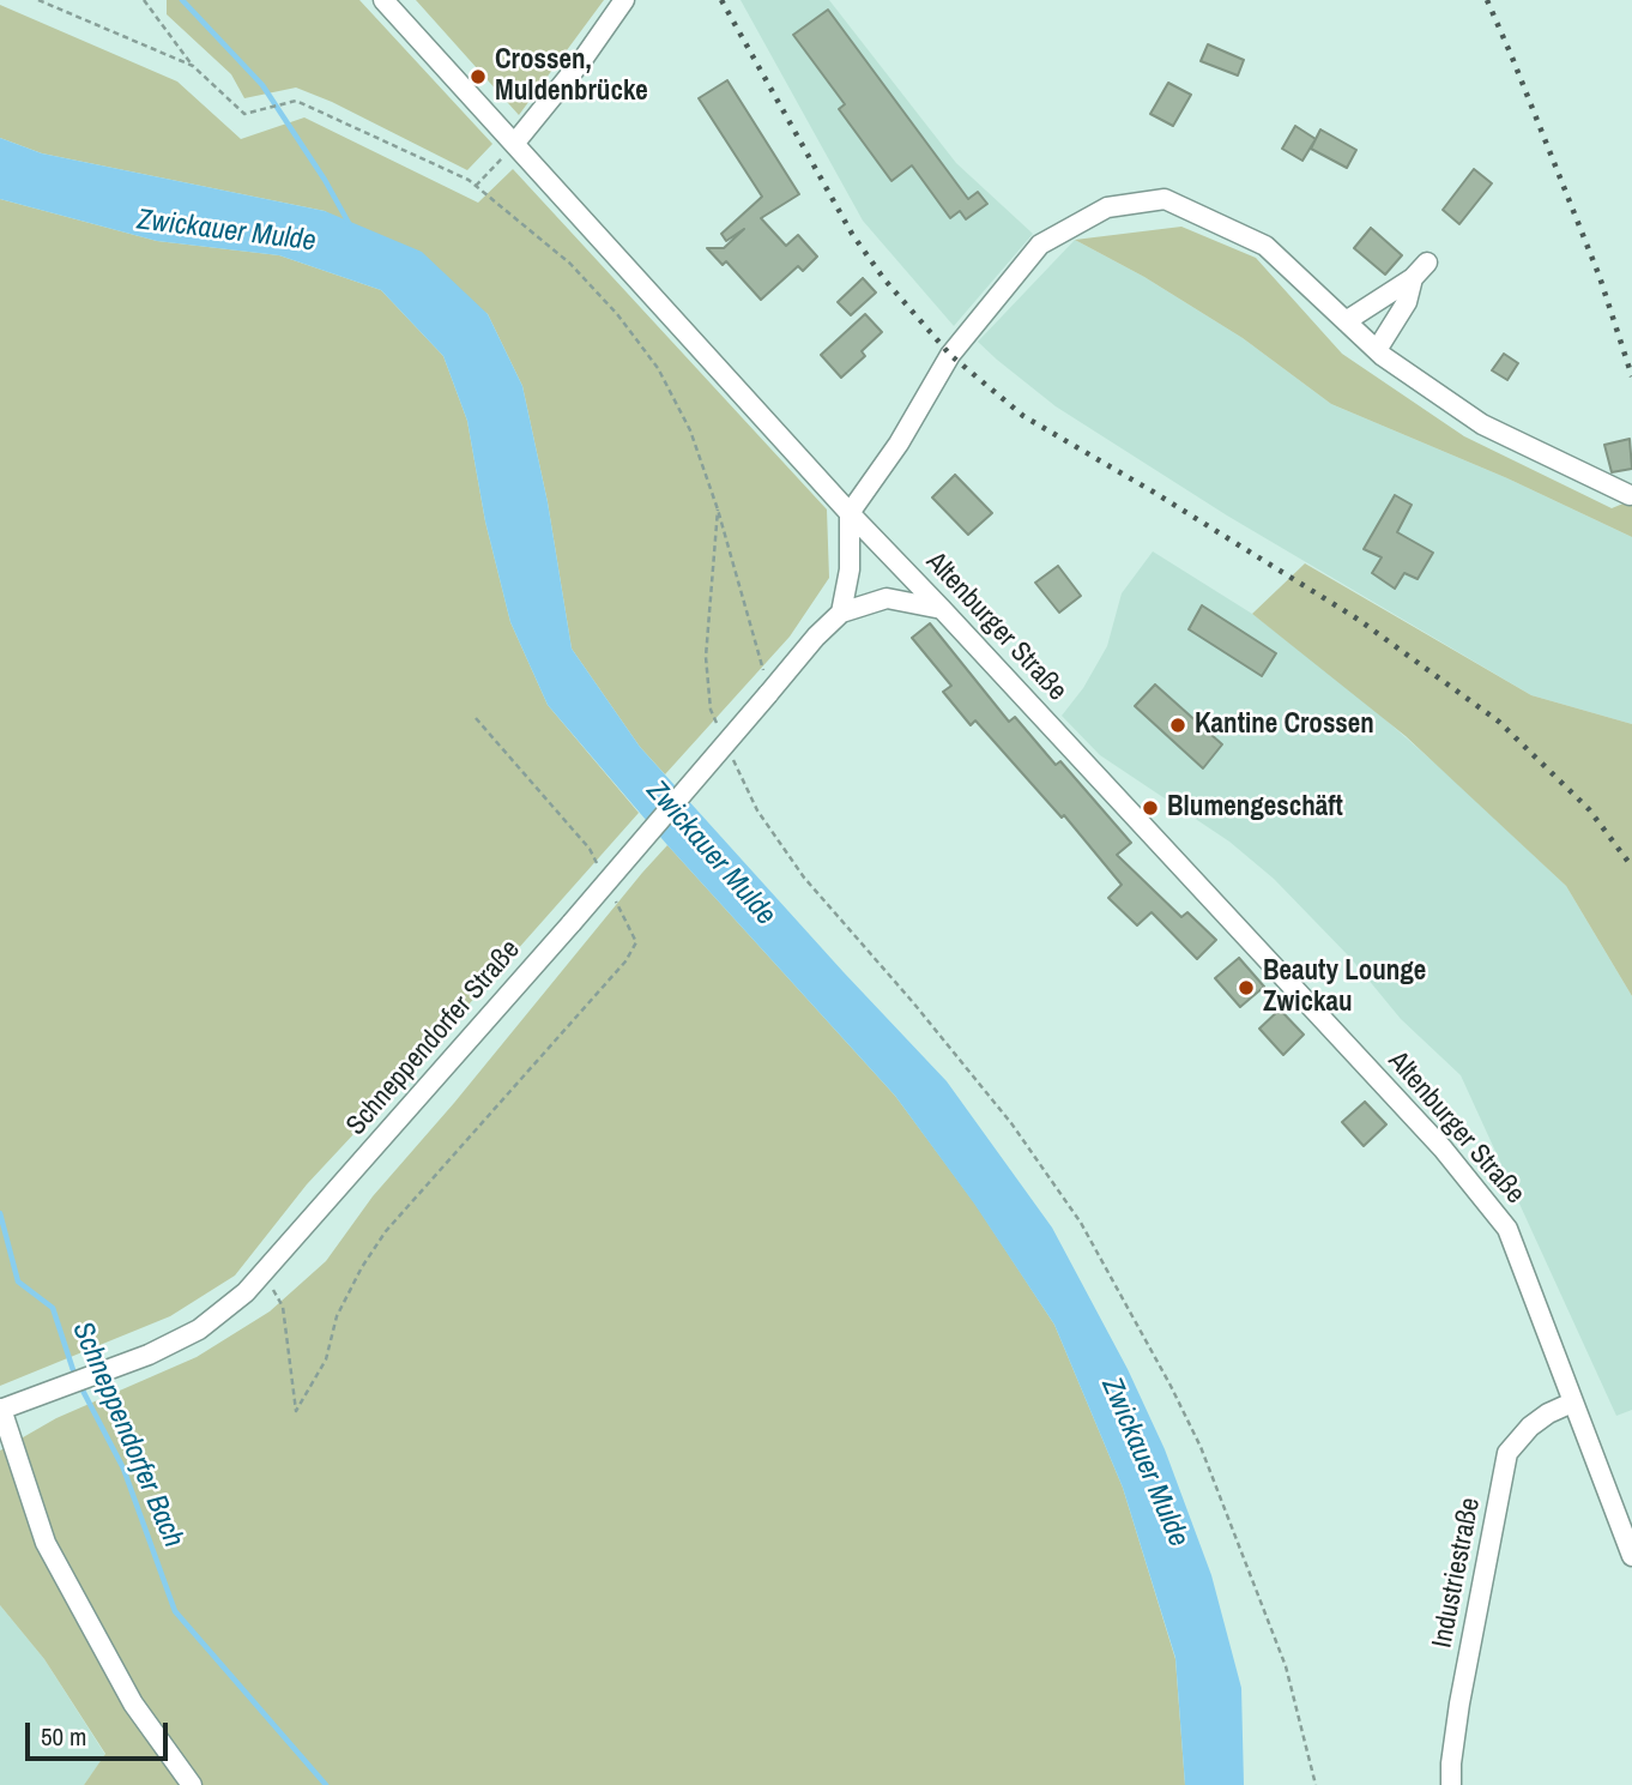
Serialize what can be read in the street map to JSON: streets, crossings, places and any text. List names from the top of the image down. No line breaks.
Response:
{"streets":{"street":["Altenburger Straße","Schneppendorfer Straße","Industriestraße"]},"crossings":[["Altenburger Straße","Schneppendorfer Straße"],["Altenburger Straße","Industriestraße"]],"water":["Zwickauer Mulde","Schneppendorfer Bach"],"places":["Crossen, Muldenbrücke","Kantine Crossen","Blumengeschäft","Beauty Lounge Zwickau"],"scale_bar":"50 m"}
